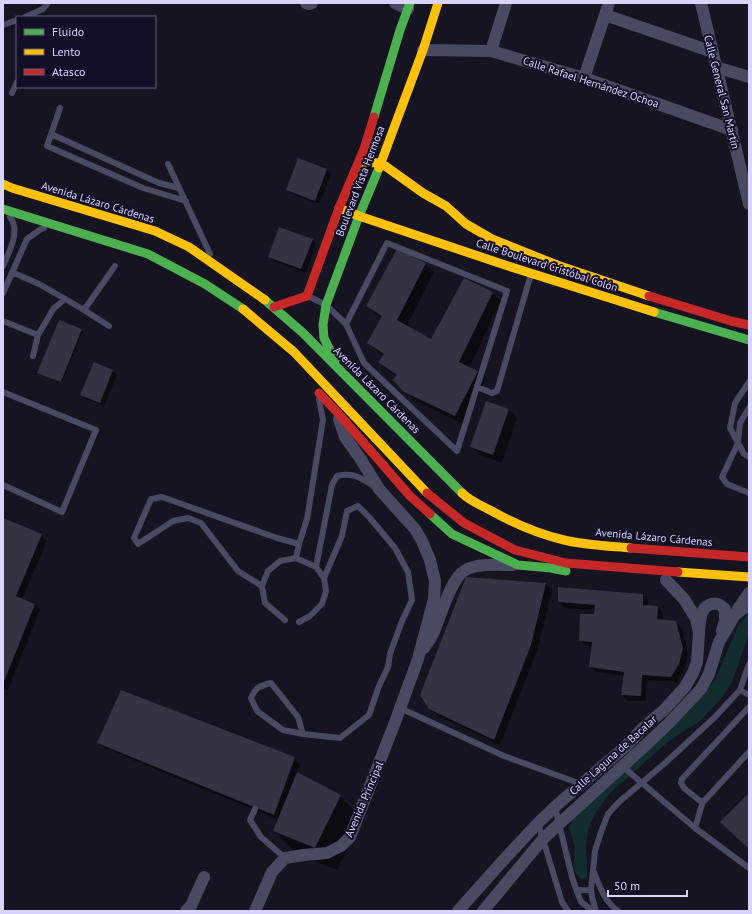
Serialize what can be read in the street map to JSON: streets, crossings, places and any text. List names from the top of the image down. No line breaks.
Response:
{"streets":{"main road":["Boulevard Vista Hermosa","Avenida Lázaro Cárdenas","Calle Boulevard Cristóbal Colón"],"street":["Calle Rafael Hernández Ochoa","Calle General San Martín","Calle Laguna de Bacalar","Avenida Principal"]},"crossings":[["Calle Rafael Hernández Ochoa","Calle General San Martín"],["Calle Rafael Hernández Ochoa","Boulevard Vista Hermosa"],["Boulevard Vista Hermosa","Avenida Lázaro Cárdenas"],["Boulevard Vista Hermosa","Calle Boulevard Cristóbal Colón"]],"legend":["Fluido","Lento","Atasco"],"scale_bar":"50 m"}
